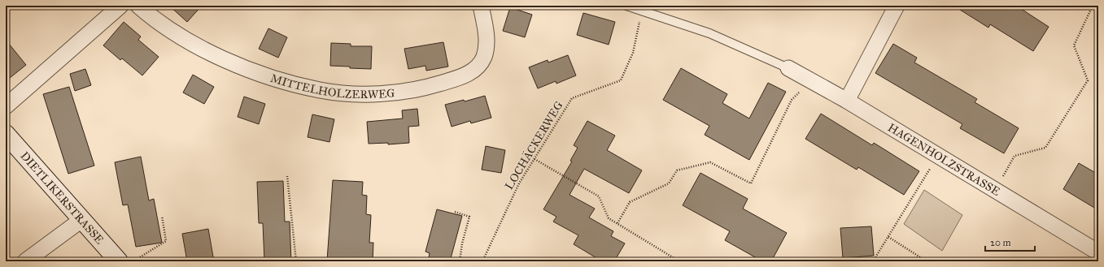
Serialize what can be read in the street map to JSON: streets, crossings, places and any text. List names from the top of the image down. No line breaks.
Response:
{"streets":{"street":["MITTELHOLZERWEG","HAGENHOLZSTRASSE","DIETLIKERSTRASSE"],"path":["LOCHÄCKERWEG"]},"scale_bar":"20 m"}
